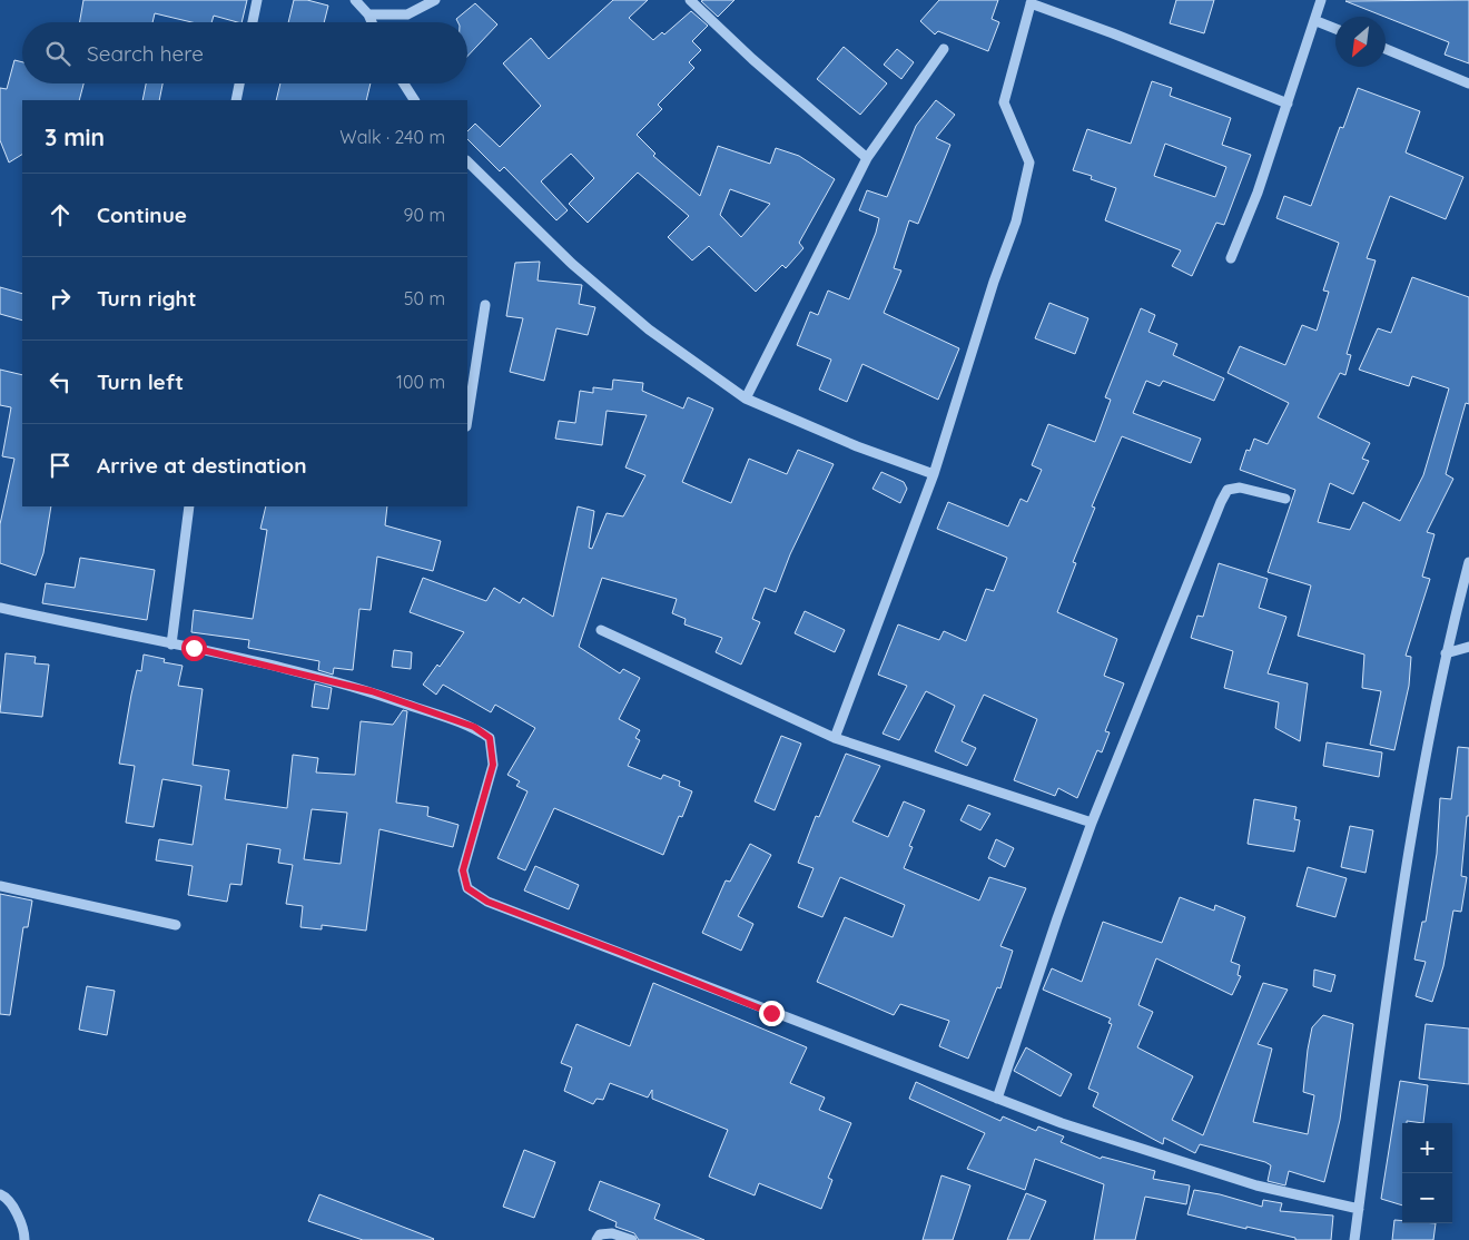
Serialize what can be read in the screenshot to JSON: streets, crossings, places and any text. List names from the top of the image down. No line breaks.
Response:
{"north":"bottom left","page":{"search":"Search here","heading":["3 min","Walk · 240 m"],"list":[["Continue","90 m"],["Turn right","50 m"],["Turn left","100 m"],"Arrive at destination"],"map_buttons":["+","−"]}}
